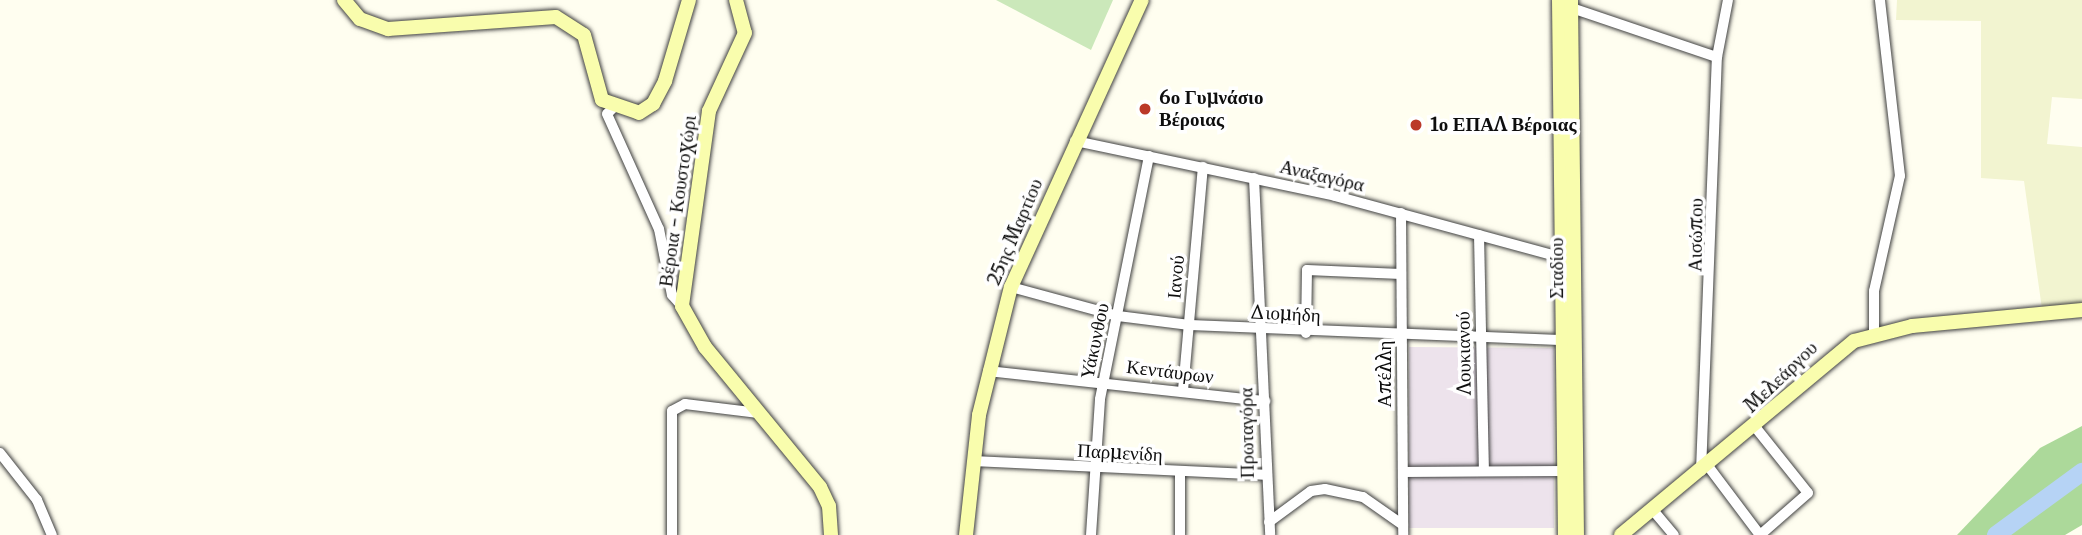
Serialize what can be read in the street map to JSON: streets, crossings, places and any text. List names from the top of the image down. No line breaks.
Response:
{"streets":{"street":["Αναξαγόρα","Βέροια - Κουστοχώρι","25ης Μαρτίου","Αισώπου","Σταδίου","Ιανού","Διομήδη","Υάκυνθου","Λουκιανού","Κεντάυρων","Απέλλη","Μελεάργου","Πρωταγόρα","Παρμενίδη"]},"crossings":[["Αναξαγόρα","25ης Μαρτίου"],["Αναξαγόρα","Σταδίου"],["Αναξαγόρα","Ιανού"],["Αναξαγόρα","Υάκυνθου"],["Αναξαγόρα","Λουκιανού"],["Αναξαγόρα","Απέλλη"],["Αναξαγόρα","Πρωταγόρα"],["25ης Μαρτίου","Διομήδη"],["25ης Μαρτίου","Κεντάυρων"],["25ης Μαρτίου","Παρμενίδη"],["Αισώπου","Μελεάργου"],["Σταδίου","Διομήδη"],["Ιανού","Διομήδη"],["Ιανού","Κεντάυρων"],["Διομήδη","Υάκυνθου"],["Διομήδη","Λουκιανού"],["Διομήδη","Απέλλη"],["Διομήδη","Πρωταγόρα"],["Υάκυνθου","Κεντάυρων"],["Υάκυνθου","Παρμενίδη"],["Κεντάυρων","Πρωταγόρα"],["Πρωταγόρα","Παρμενίδη"]],"places":["6ο Γυμνάσιο Βέροιας","1ο ΕΠΑΛ Βέροιας"]}
